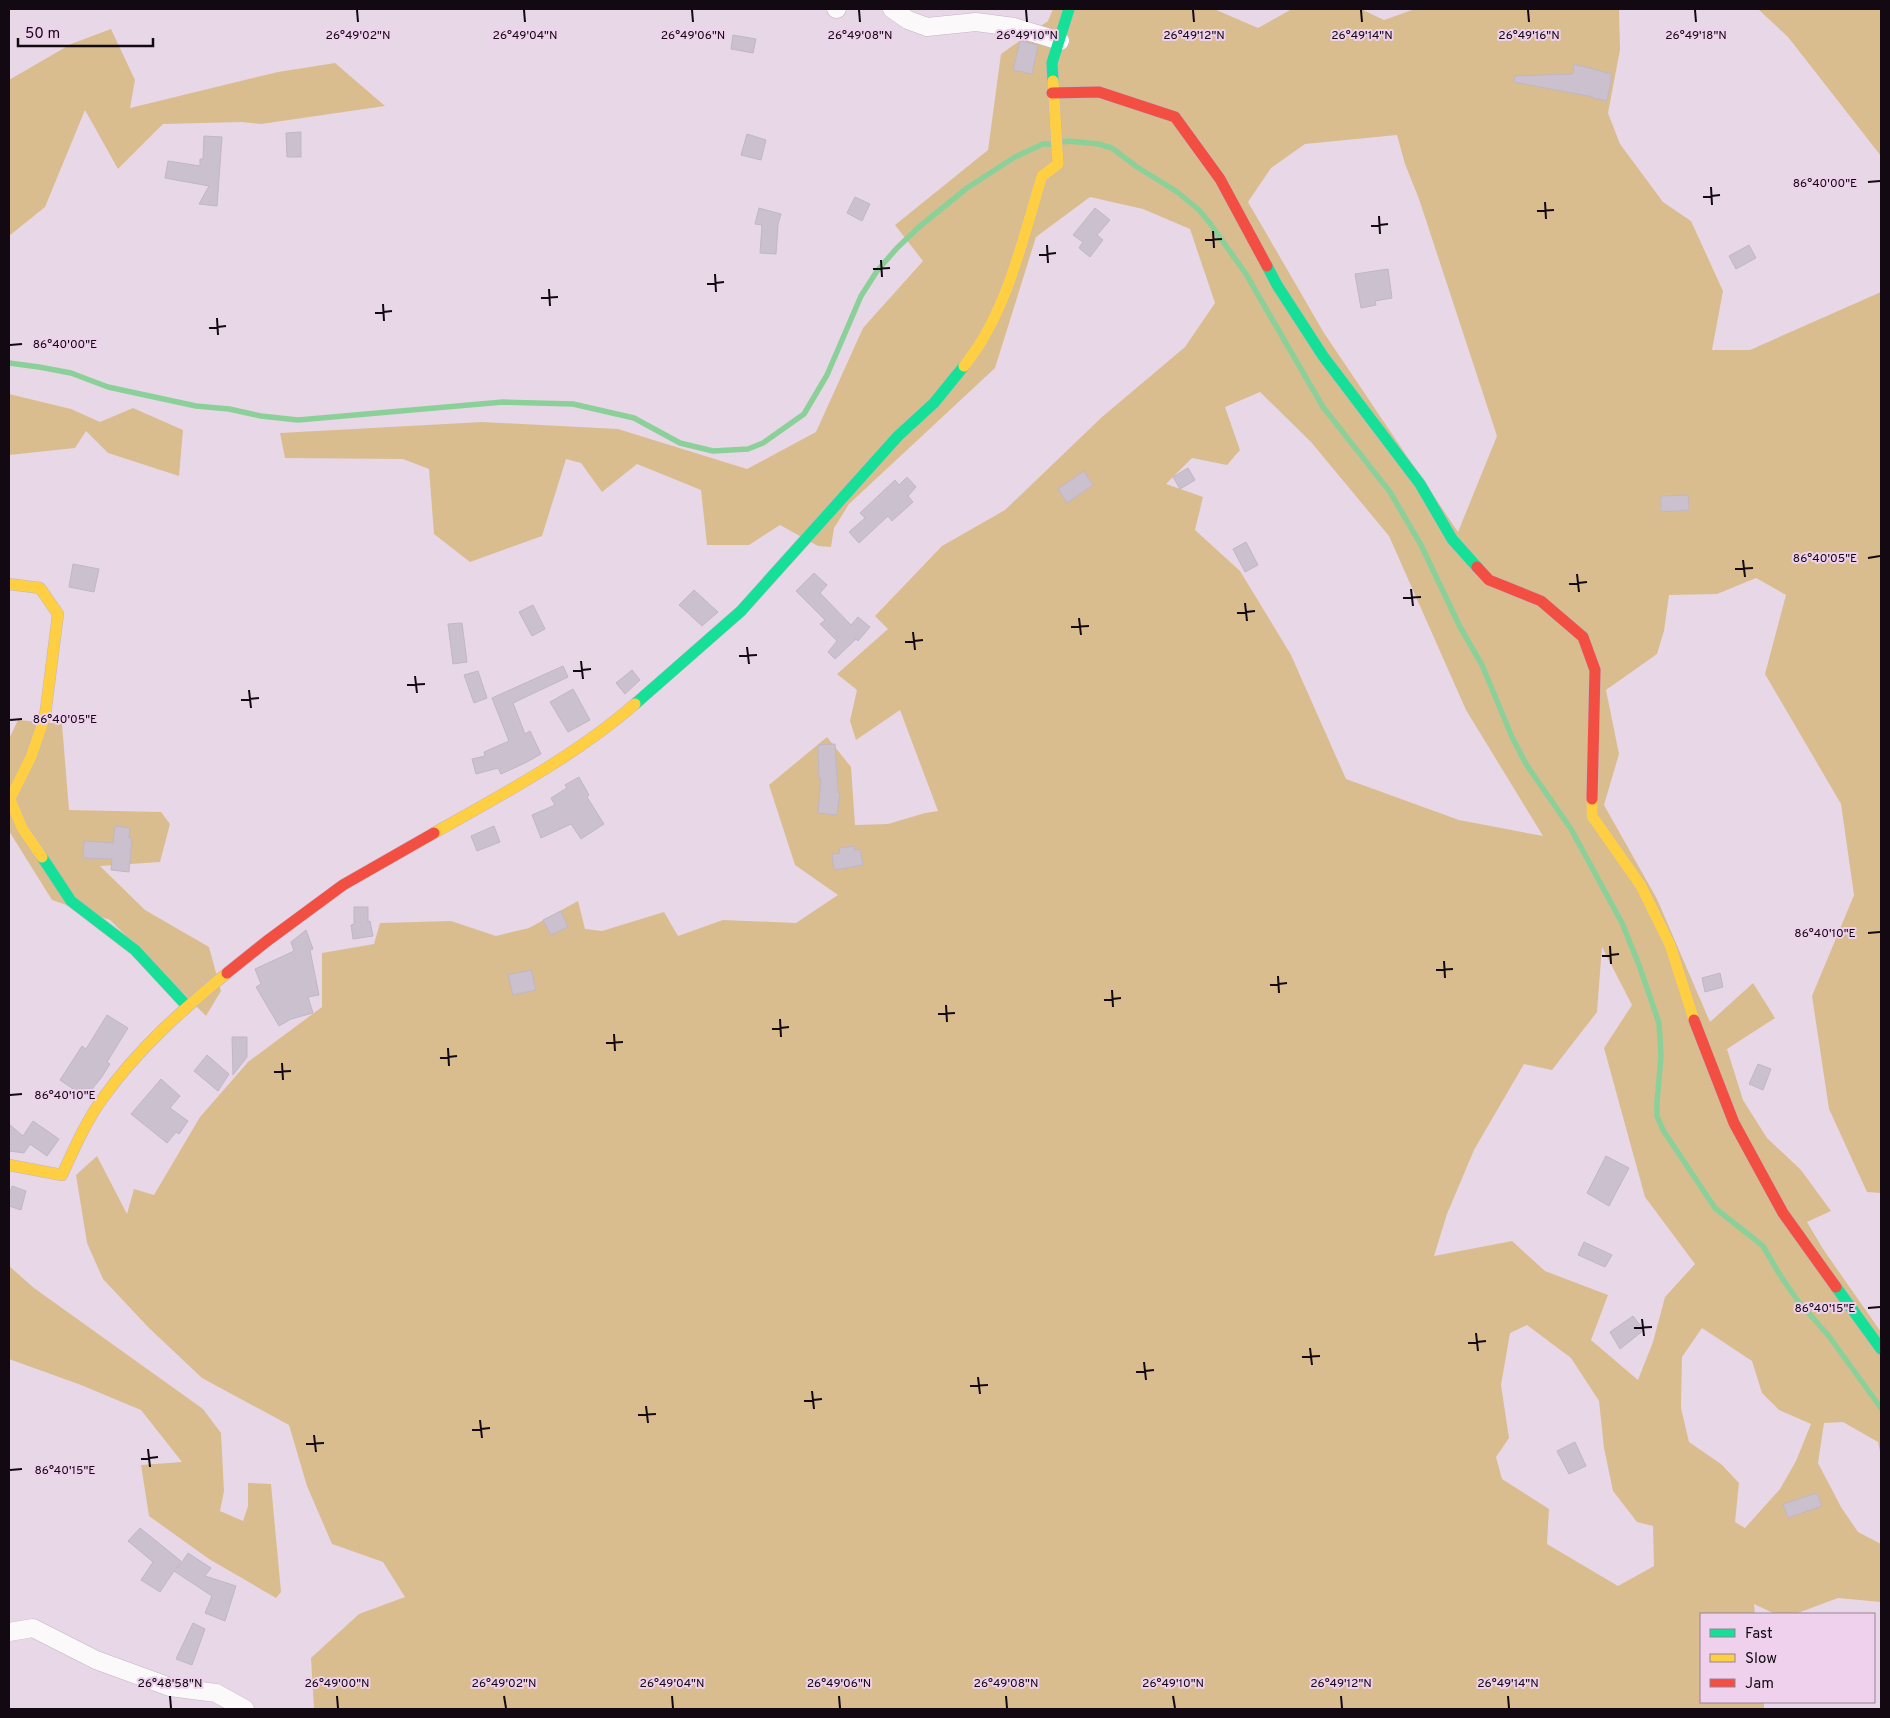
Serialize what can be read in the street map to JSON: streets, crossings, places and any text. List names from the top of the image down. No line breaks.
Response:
{"legend":["Fast","Slow","Jam"],"scale_bar":"50 m","coordinates":["26°49'02\"N","26°49'04\"N","26°49'06\"N","26°49'08\"N","26°49'10\"N","26°49'12\"N","26°49'14\"N","26°49'16\"N","26°49'18\"N","86°40'00\"E","86°40'05\"E","86°40'10\"E","86°40'15\"E","26°48'58\"N","26°49'00\"N"]}
